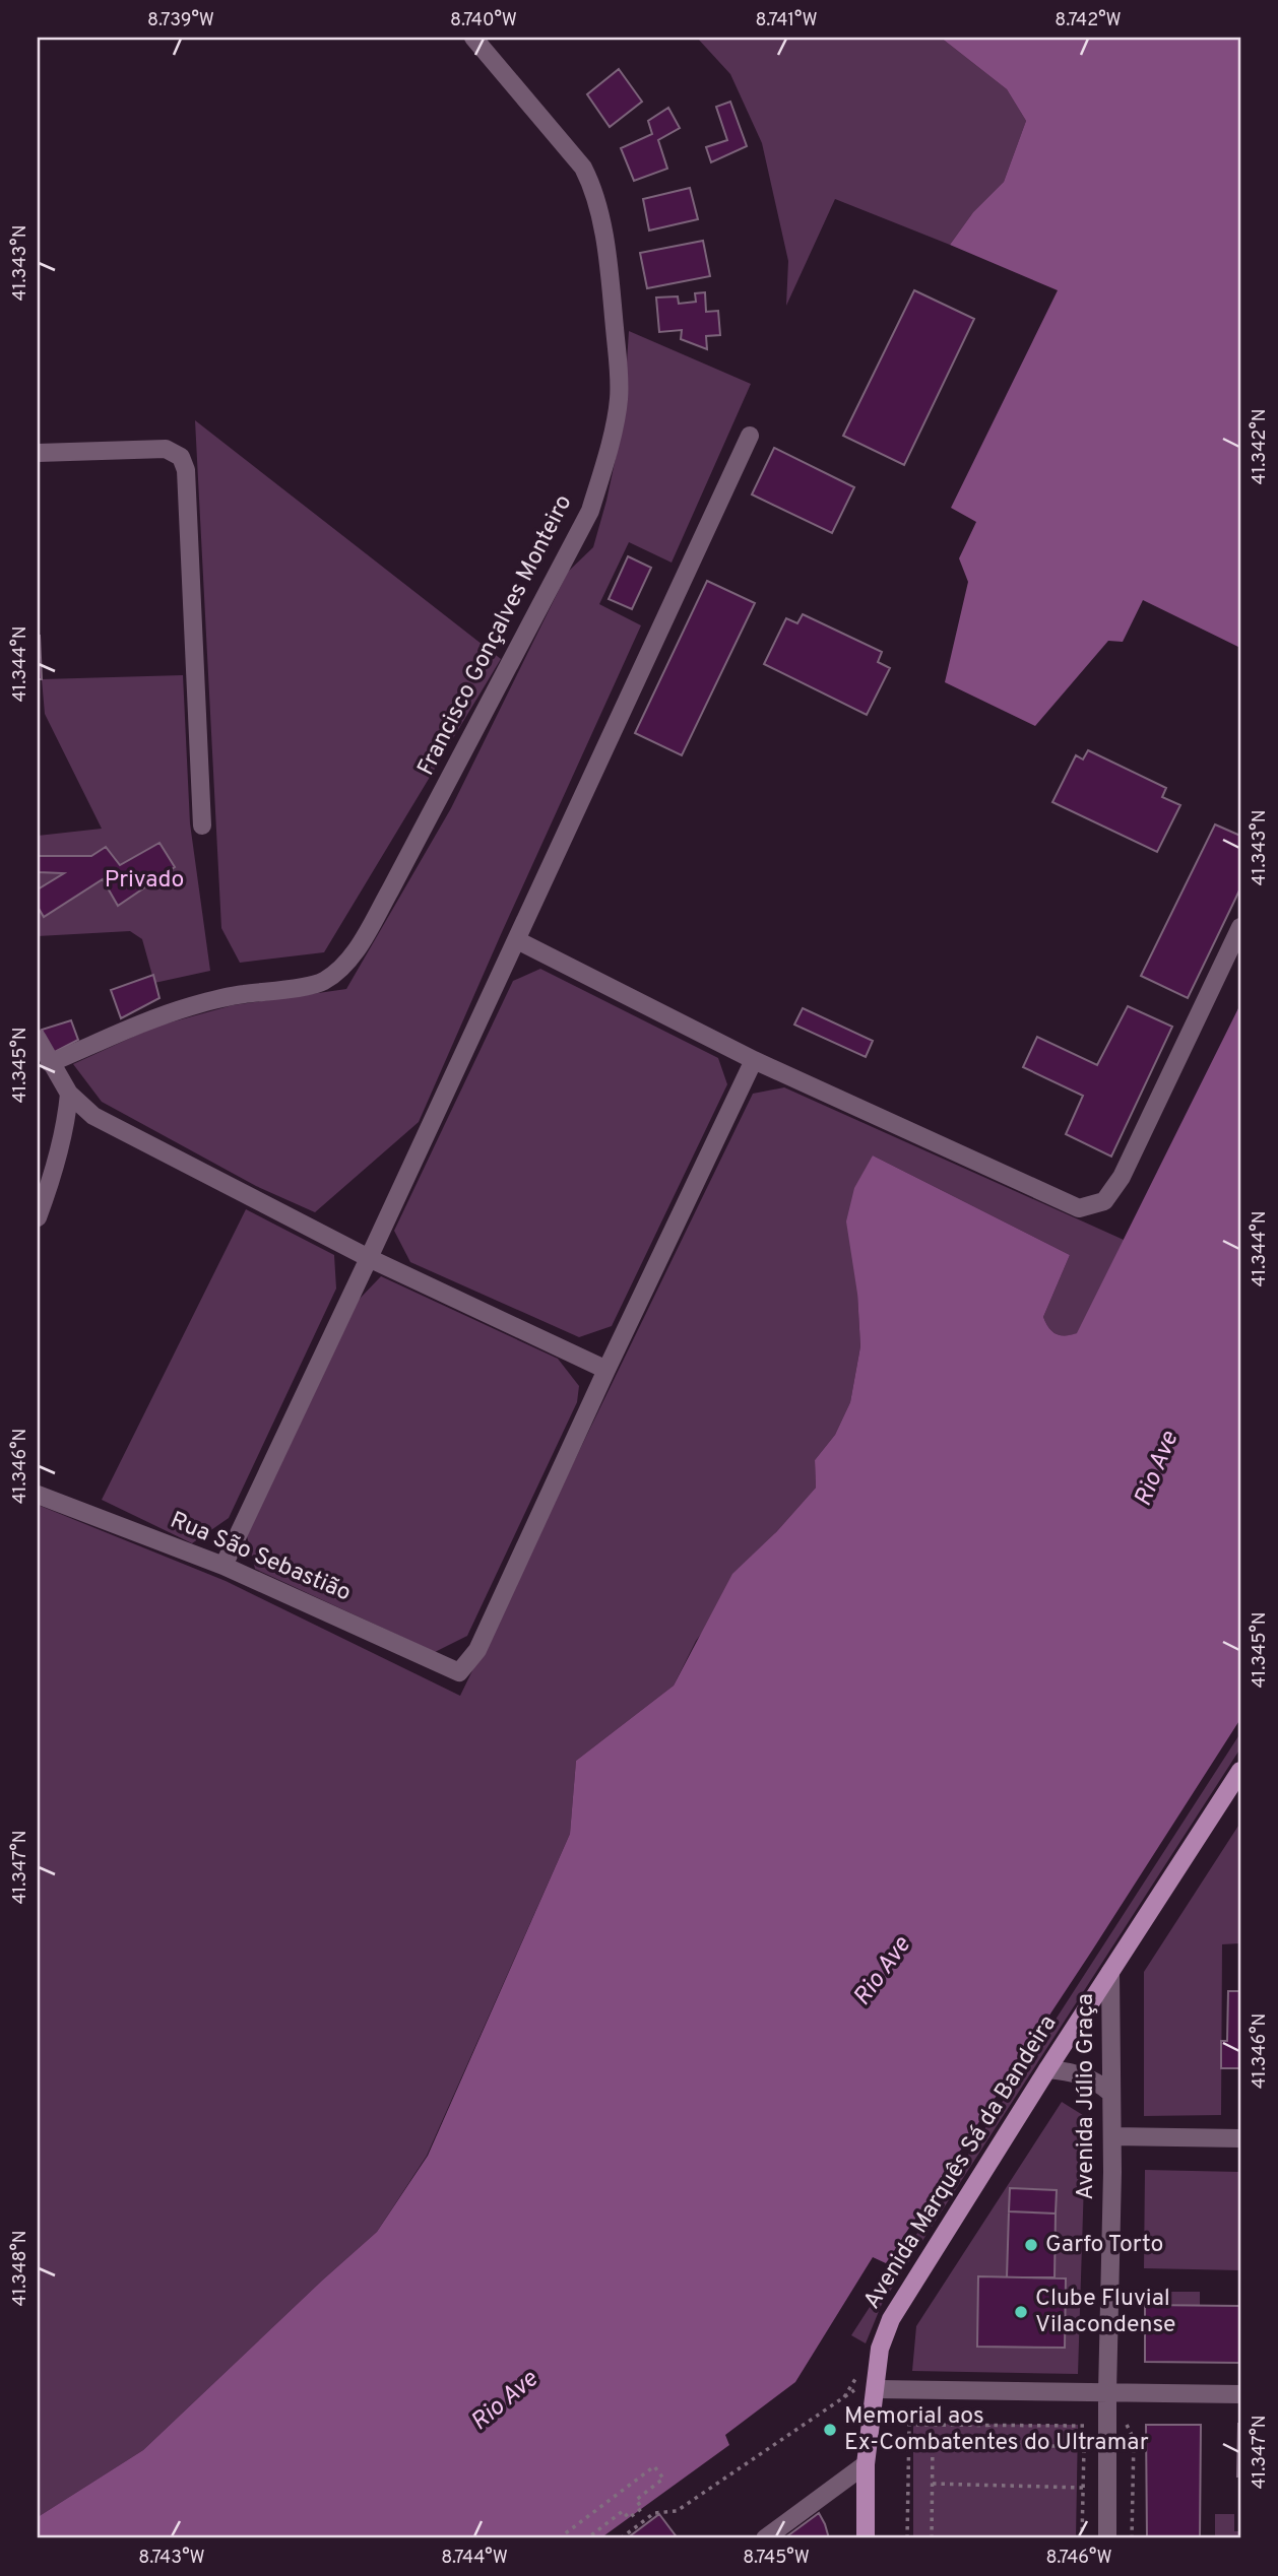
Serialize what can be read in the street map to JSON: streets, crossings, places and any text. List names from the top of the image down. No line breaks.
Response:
{"streets":{"main road":["Avenida Marquês Sá da Bandeira"],"street":["Francisco Gonçalves Monteiro","Rua São Sebastião","Avenida Júlio Graça"]},"crossings":[["Avenida Júlio Graça","Avenida Marquês Sá da Bandeira"]],"water":["Rio Ave"],"parks":["Privado"],"places":["Garfo Torto","Clube Fluvial Vilacondense","Memorial aos Ex-Combatentes do Ultramar"],"coordinates":["8.739°W","8.740°W","8.741°W","8.742°W","41.343°N","41.342°N","41.344°N","41.345°N","41.346°N","41.347°N","41.348°N","8.743°W","8.744°W","8.745°W","8.746°W"]}
